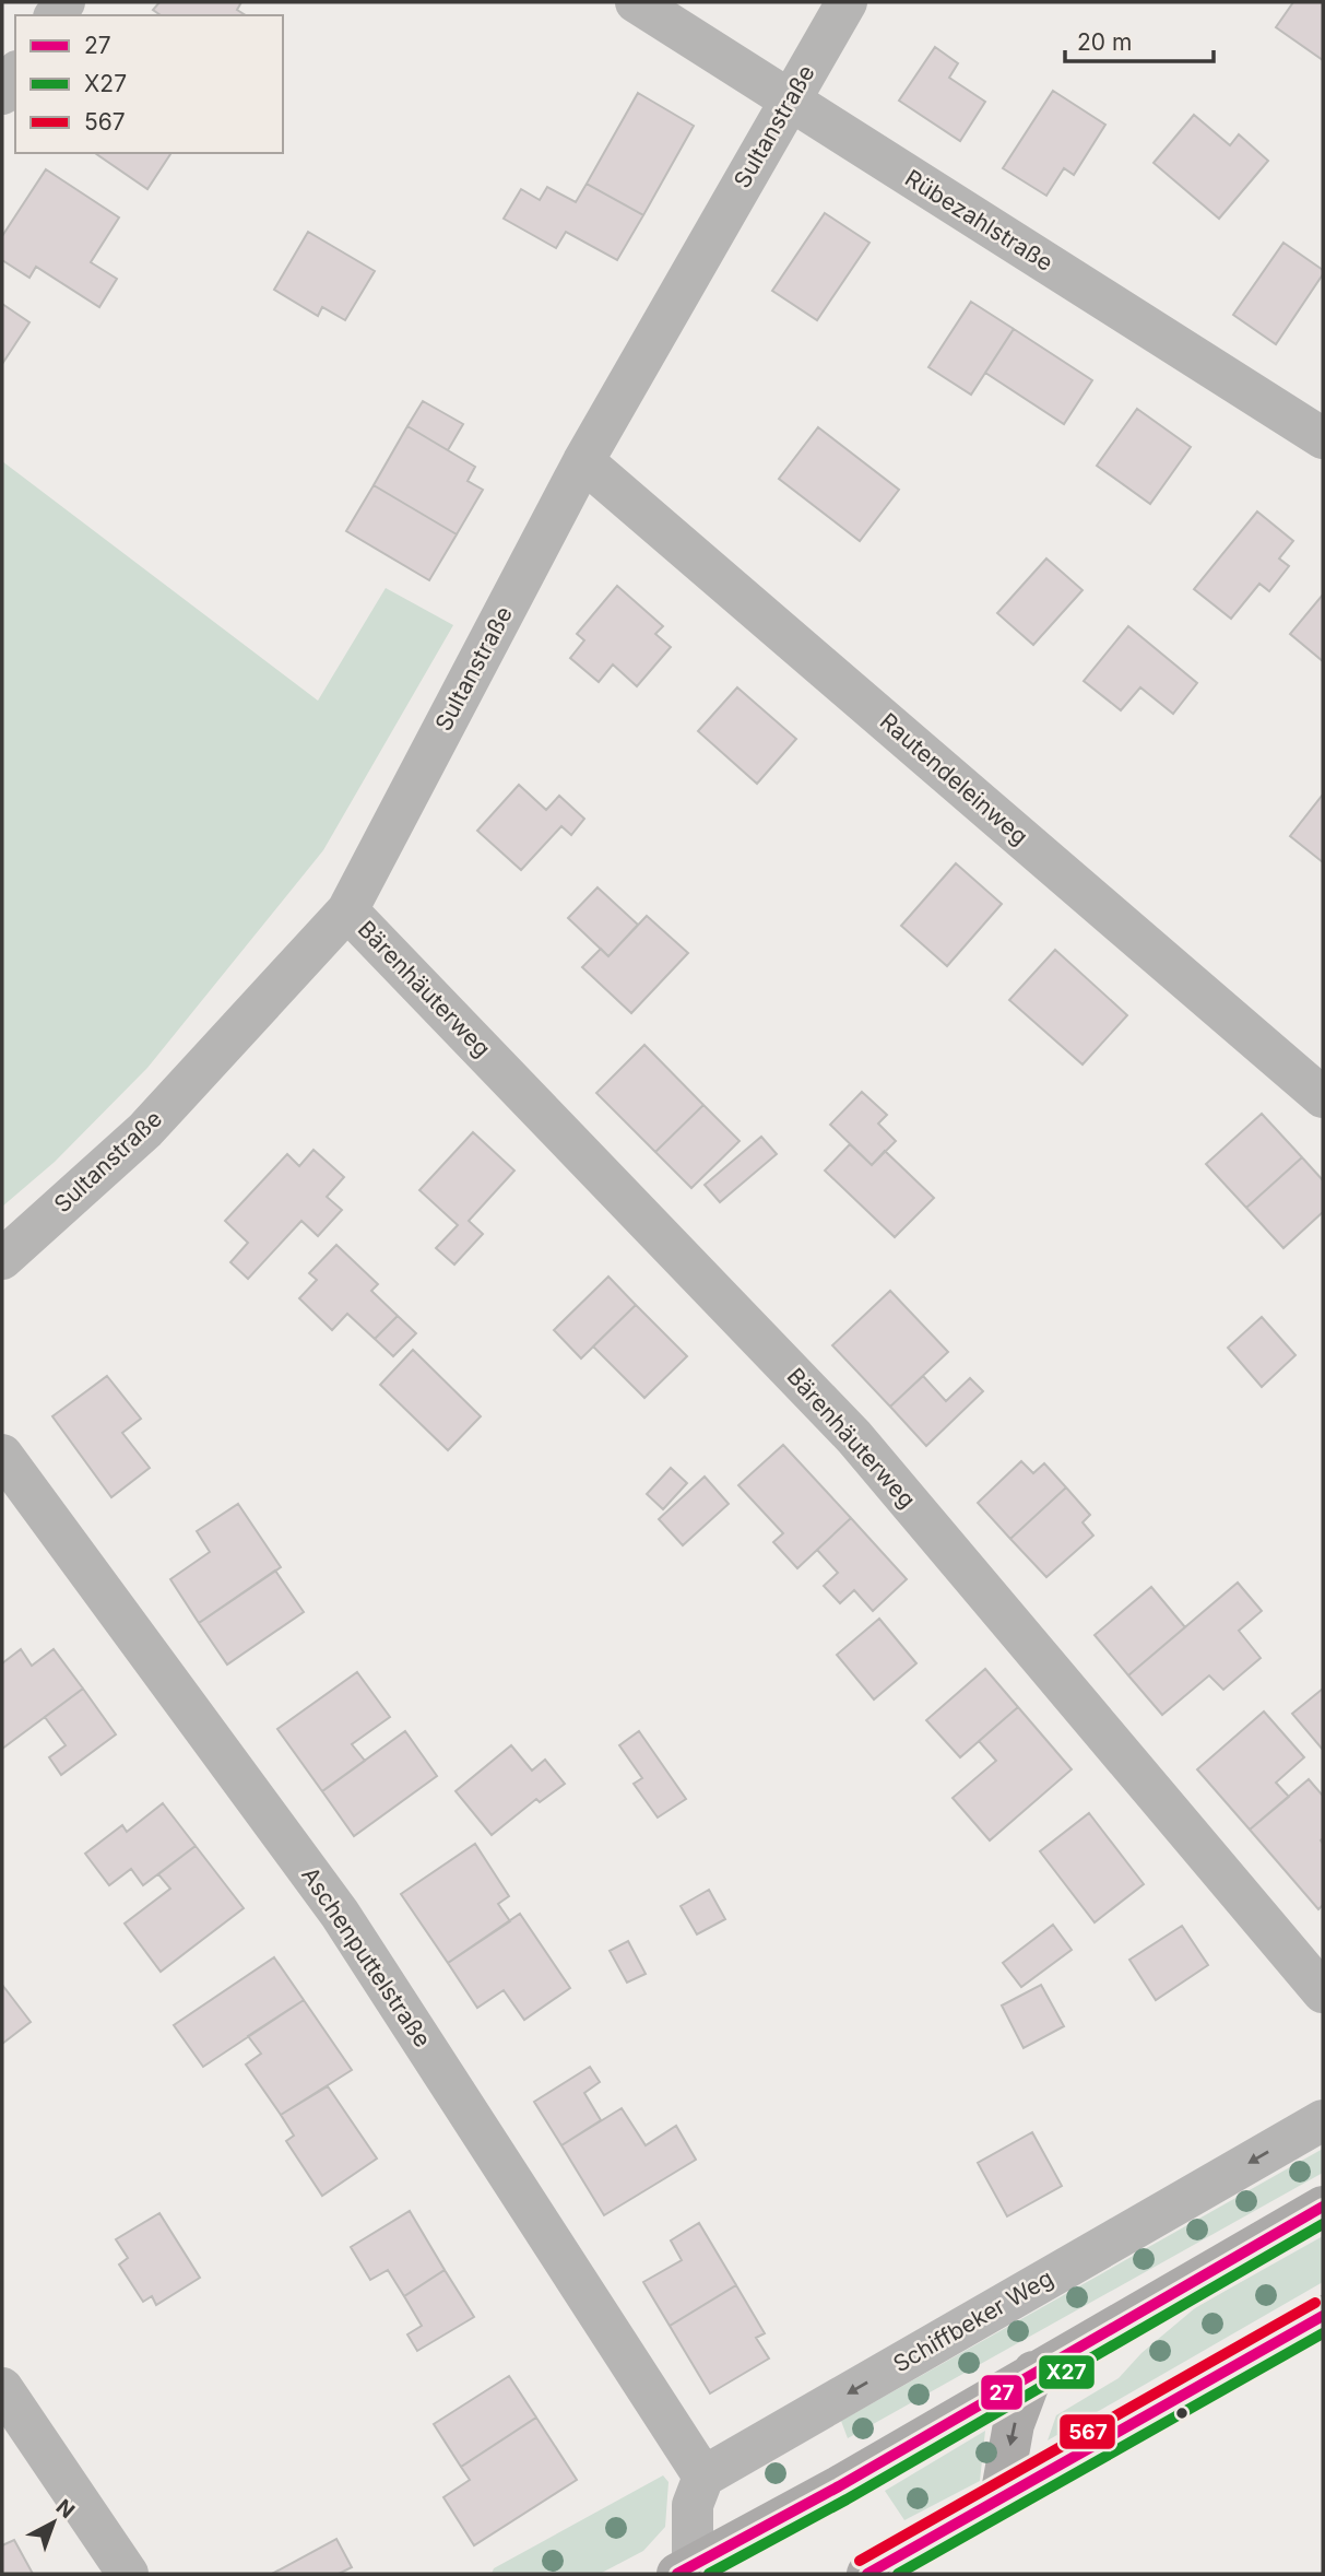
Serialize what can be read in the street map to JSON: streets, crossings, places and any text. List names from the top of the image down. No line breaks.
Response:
{"streets":{"street":["Sultanstraße","Rübezahlstraße","Rautendeleinweg","Bärenhäuterweg","Aschenputtelstraße","Schiffbeker Weg"]},"crossings":[["Sultanstraße","Rübezahlstraße"],["Sultanstraße","Rautendeleinweg"],["Sultanstraße","Bärenhäuterweg"],["Aschenputtelstraße","Schiffbeker Weg"]],"one_way":["Schiffbeker Weg"],"lines":["transit line 27","transit line X27","transit line 567"],"legend":["27","X27","567"],"scale_bar":"20 m","north":"top right"}
